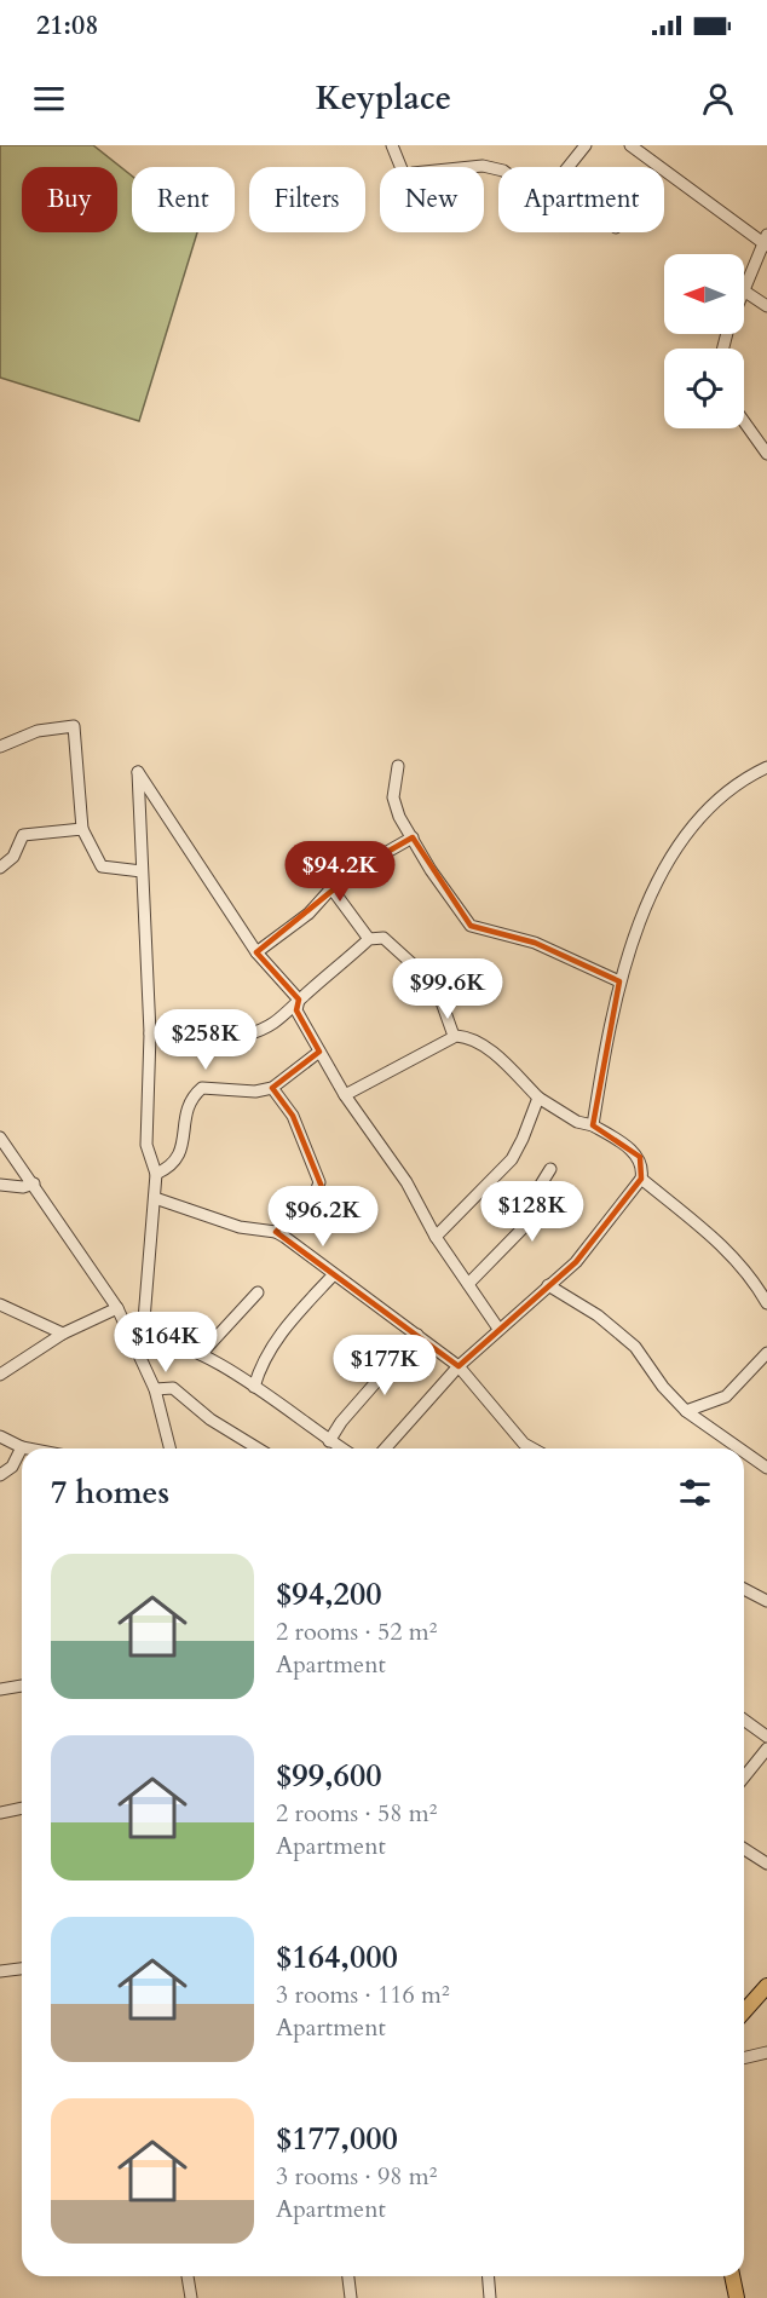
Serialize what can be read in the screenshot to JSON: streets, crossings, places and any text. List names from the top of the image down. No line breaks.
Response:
{"north":"left","page":{"status":"21:08","header":"Keyplace","chip":["Buy","Rent","Filters","New","Apartment"],"price":["$94.2K","$99.6K","$258K","$128K","$96.2K","$164K","$177K"],"heading":"7 homes","list":[{"name":"$94,200","note":"2 rooms · 52 m² · Apartment"},{"name":"$99,600","note":"2 rooms · 58 m² · Apartment"},{"name":"$164,000","note":"3 rooms · 116 m² · Apartment"},{"name":"$177,000","note":"3 rooms · 98 m² · Apartment"}]}}
